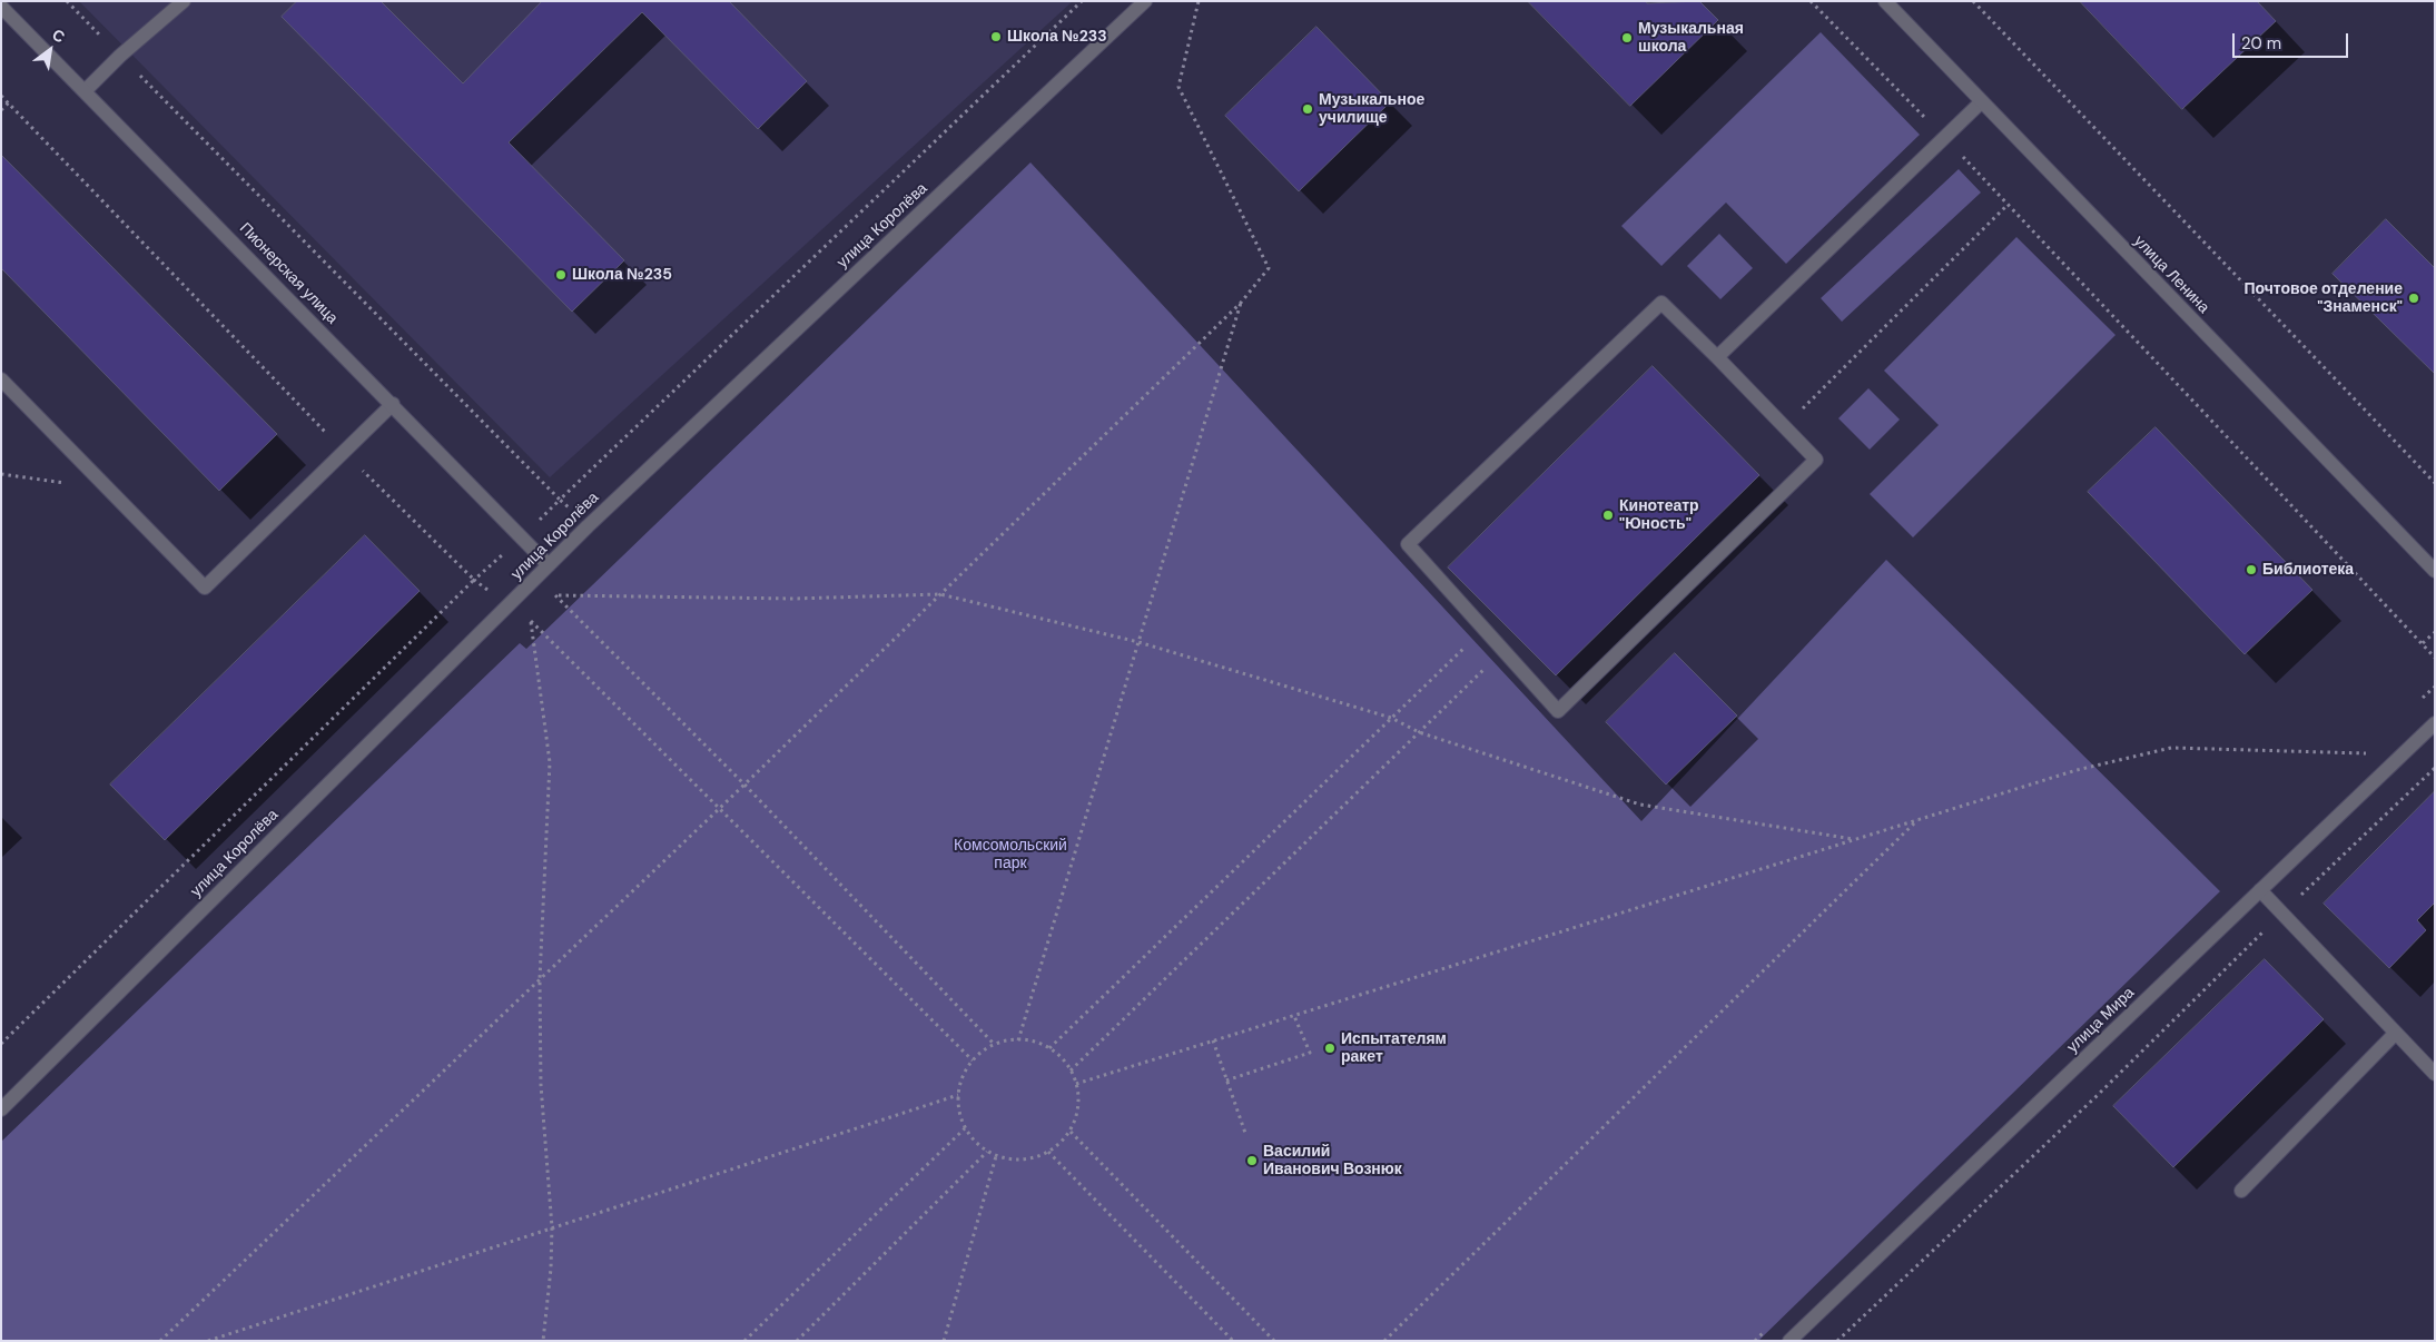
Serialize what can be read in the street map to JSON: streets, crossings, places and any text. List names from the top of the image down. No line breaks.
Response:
{"streets":{"street":["улица Королёва","Пионерская улица","улица Ленина","улица Мира"]},"crossings":[["улица Королёва","Пионерская улица"]],"parks":["Комсомольский парк"],"places":["Школа №233","Музыкальная школа","Музыкальное училище","Школа №235","Почтовое отделение \"Знаменск\"","Кинотеатр \"Юность\"","Библиотека","Испытателям ракет","Василий Иванович Вознюк"],"scale_bar":"20 m","north":"top right"}
